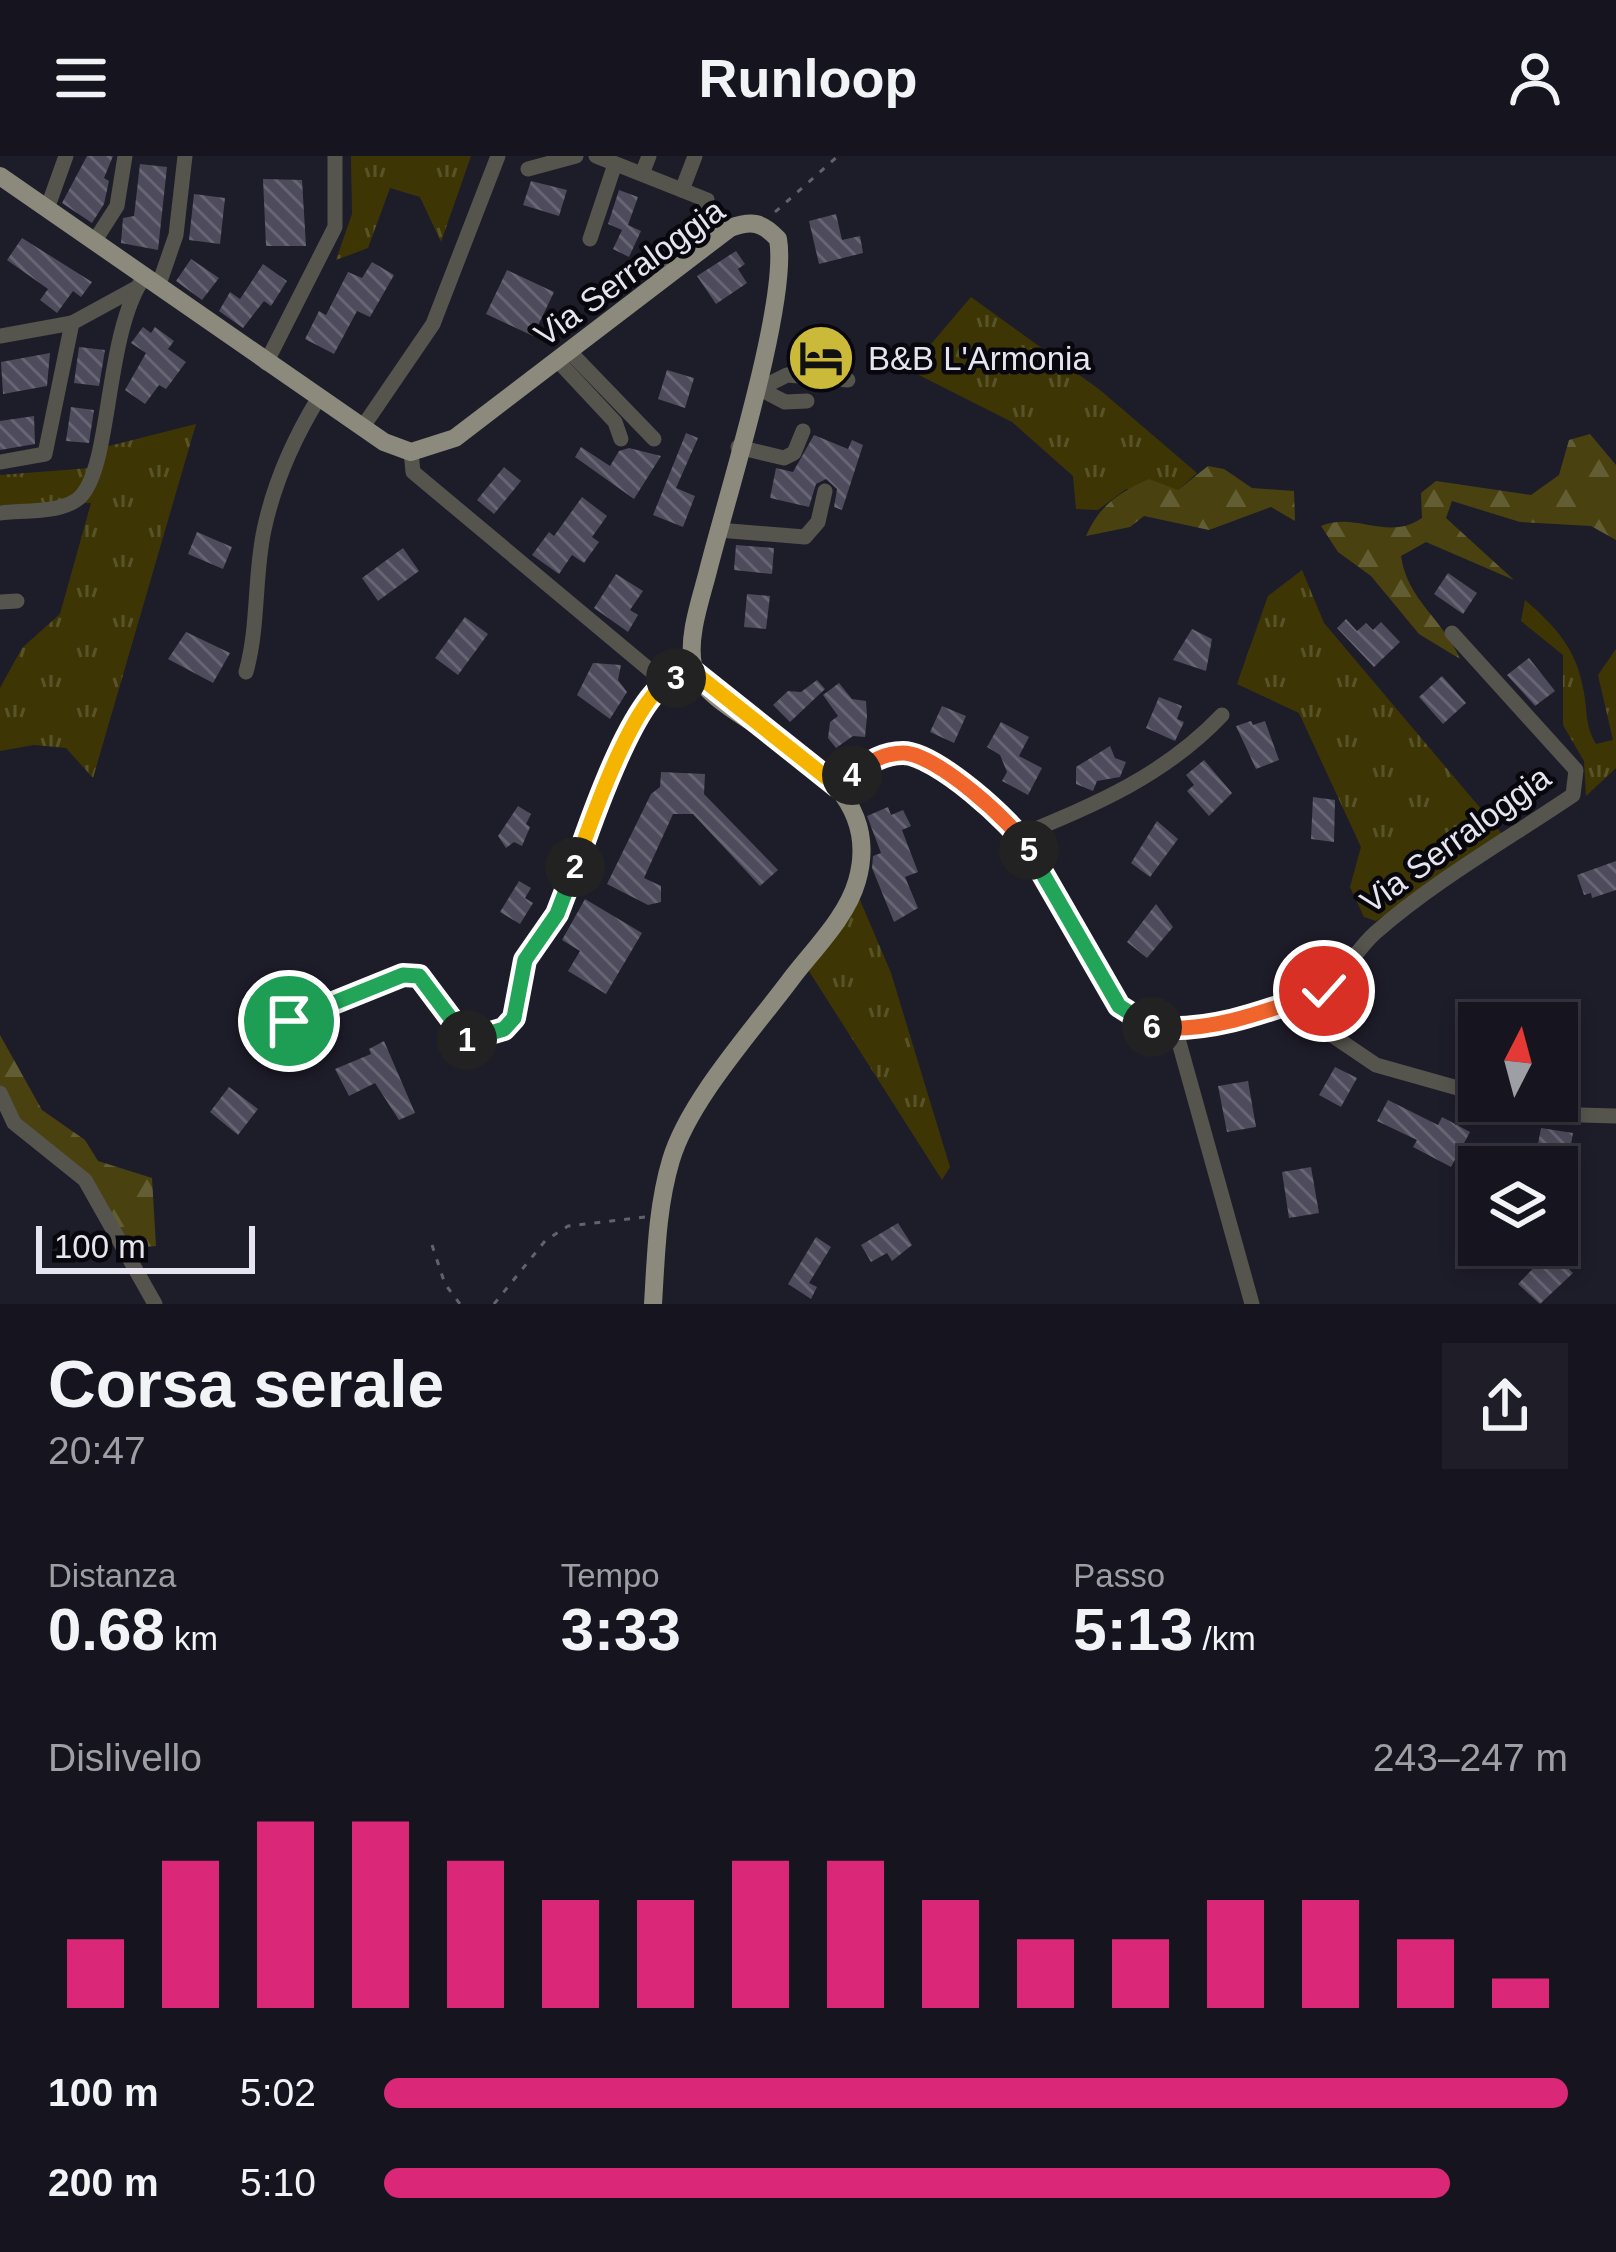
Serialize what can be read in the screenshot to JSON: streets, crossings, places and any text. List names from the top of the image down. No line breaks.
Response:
{"streets":{"main road":["Via Serraloggia"]},"places":{"hotel":["B&B L'Armonia"]},"scale_bar":"100 m","north":"top","page":{"header":"Runloop","pins":["3","4","5","2","6","1"],"scale":"100 m","heading":["Corsa serale","20:47"],"stats":[["Distanza","0.68 km"],["Tempo","3:33"],["Passo","5:13 /km"]],"chart":["Dislivello","243–247 m"],"list":[{"name":"100 m","note":"5:02"},{"name":"200 m","note":"5:10"}]}}
